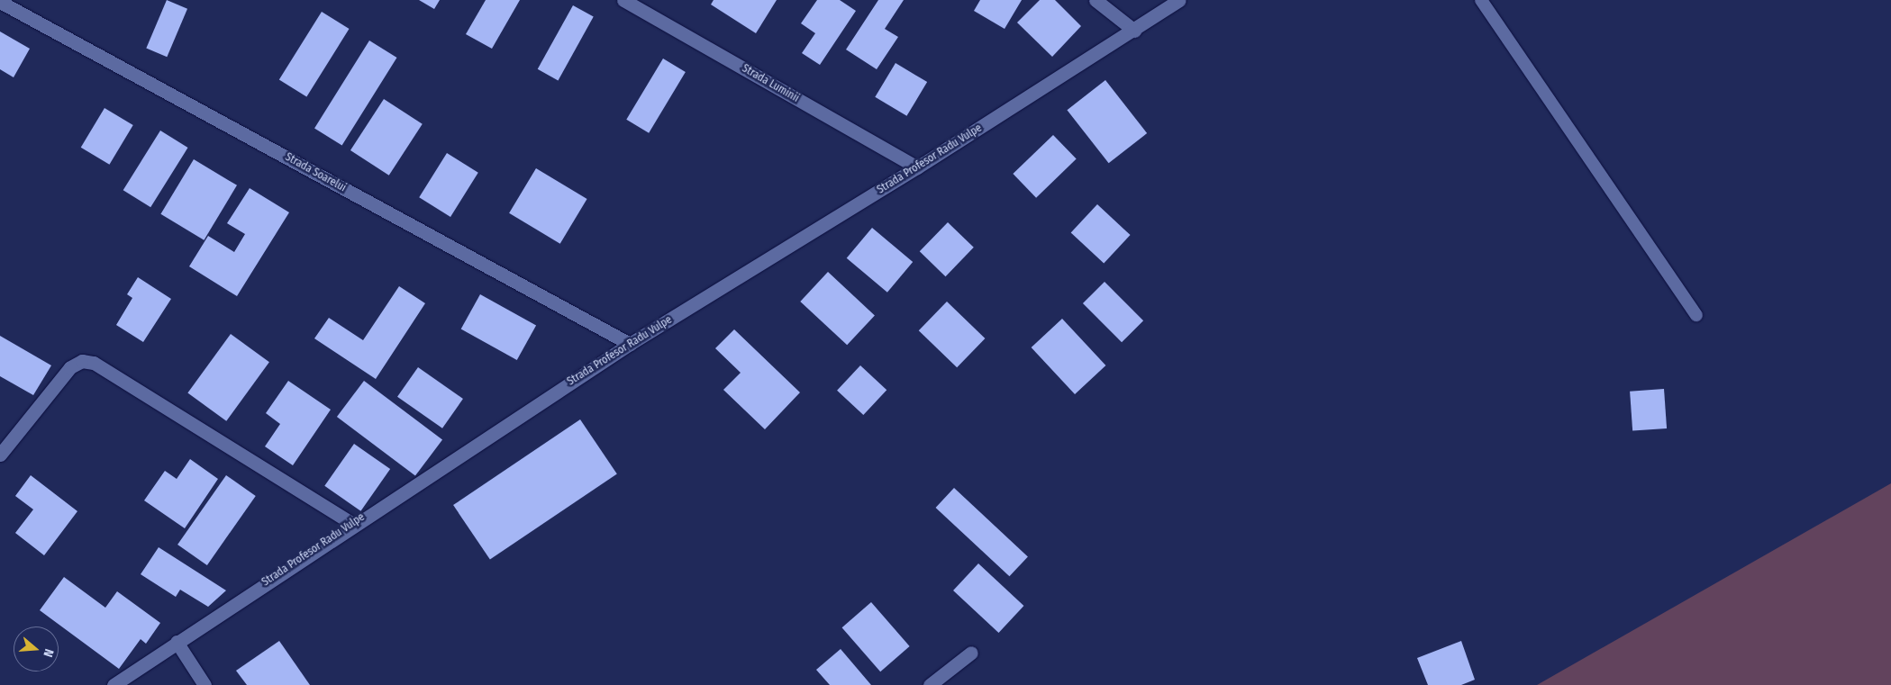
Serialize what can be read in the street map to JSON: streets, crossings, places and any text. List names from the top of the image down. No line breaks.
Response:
{"streets":{"street":["Strada Luminii","Strada Profesor Radu Vulpe","Strada Soarelui"]},"crossings":[["Strada Luminii","Strada Profesor Radu Vulpe"],["Strada Profesor Radu Vulpe","Strada Soarelui"]],"north":"right"}
